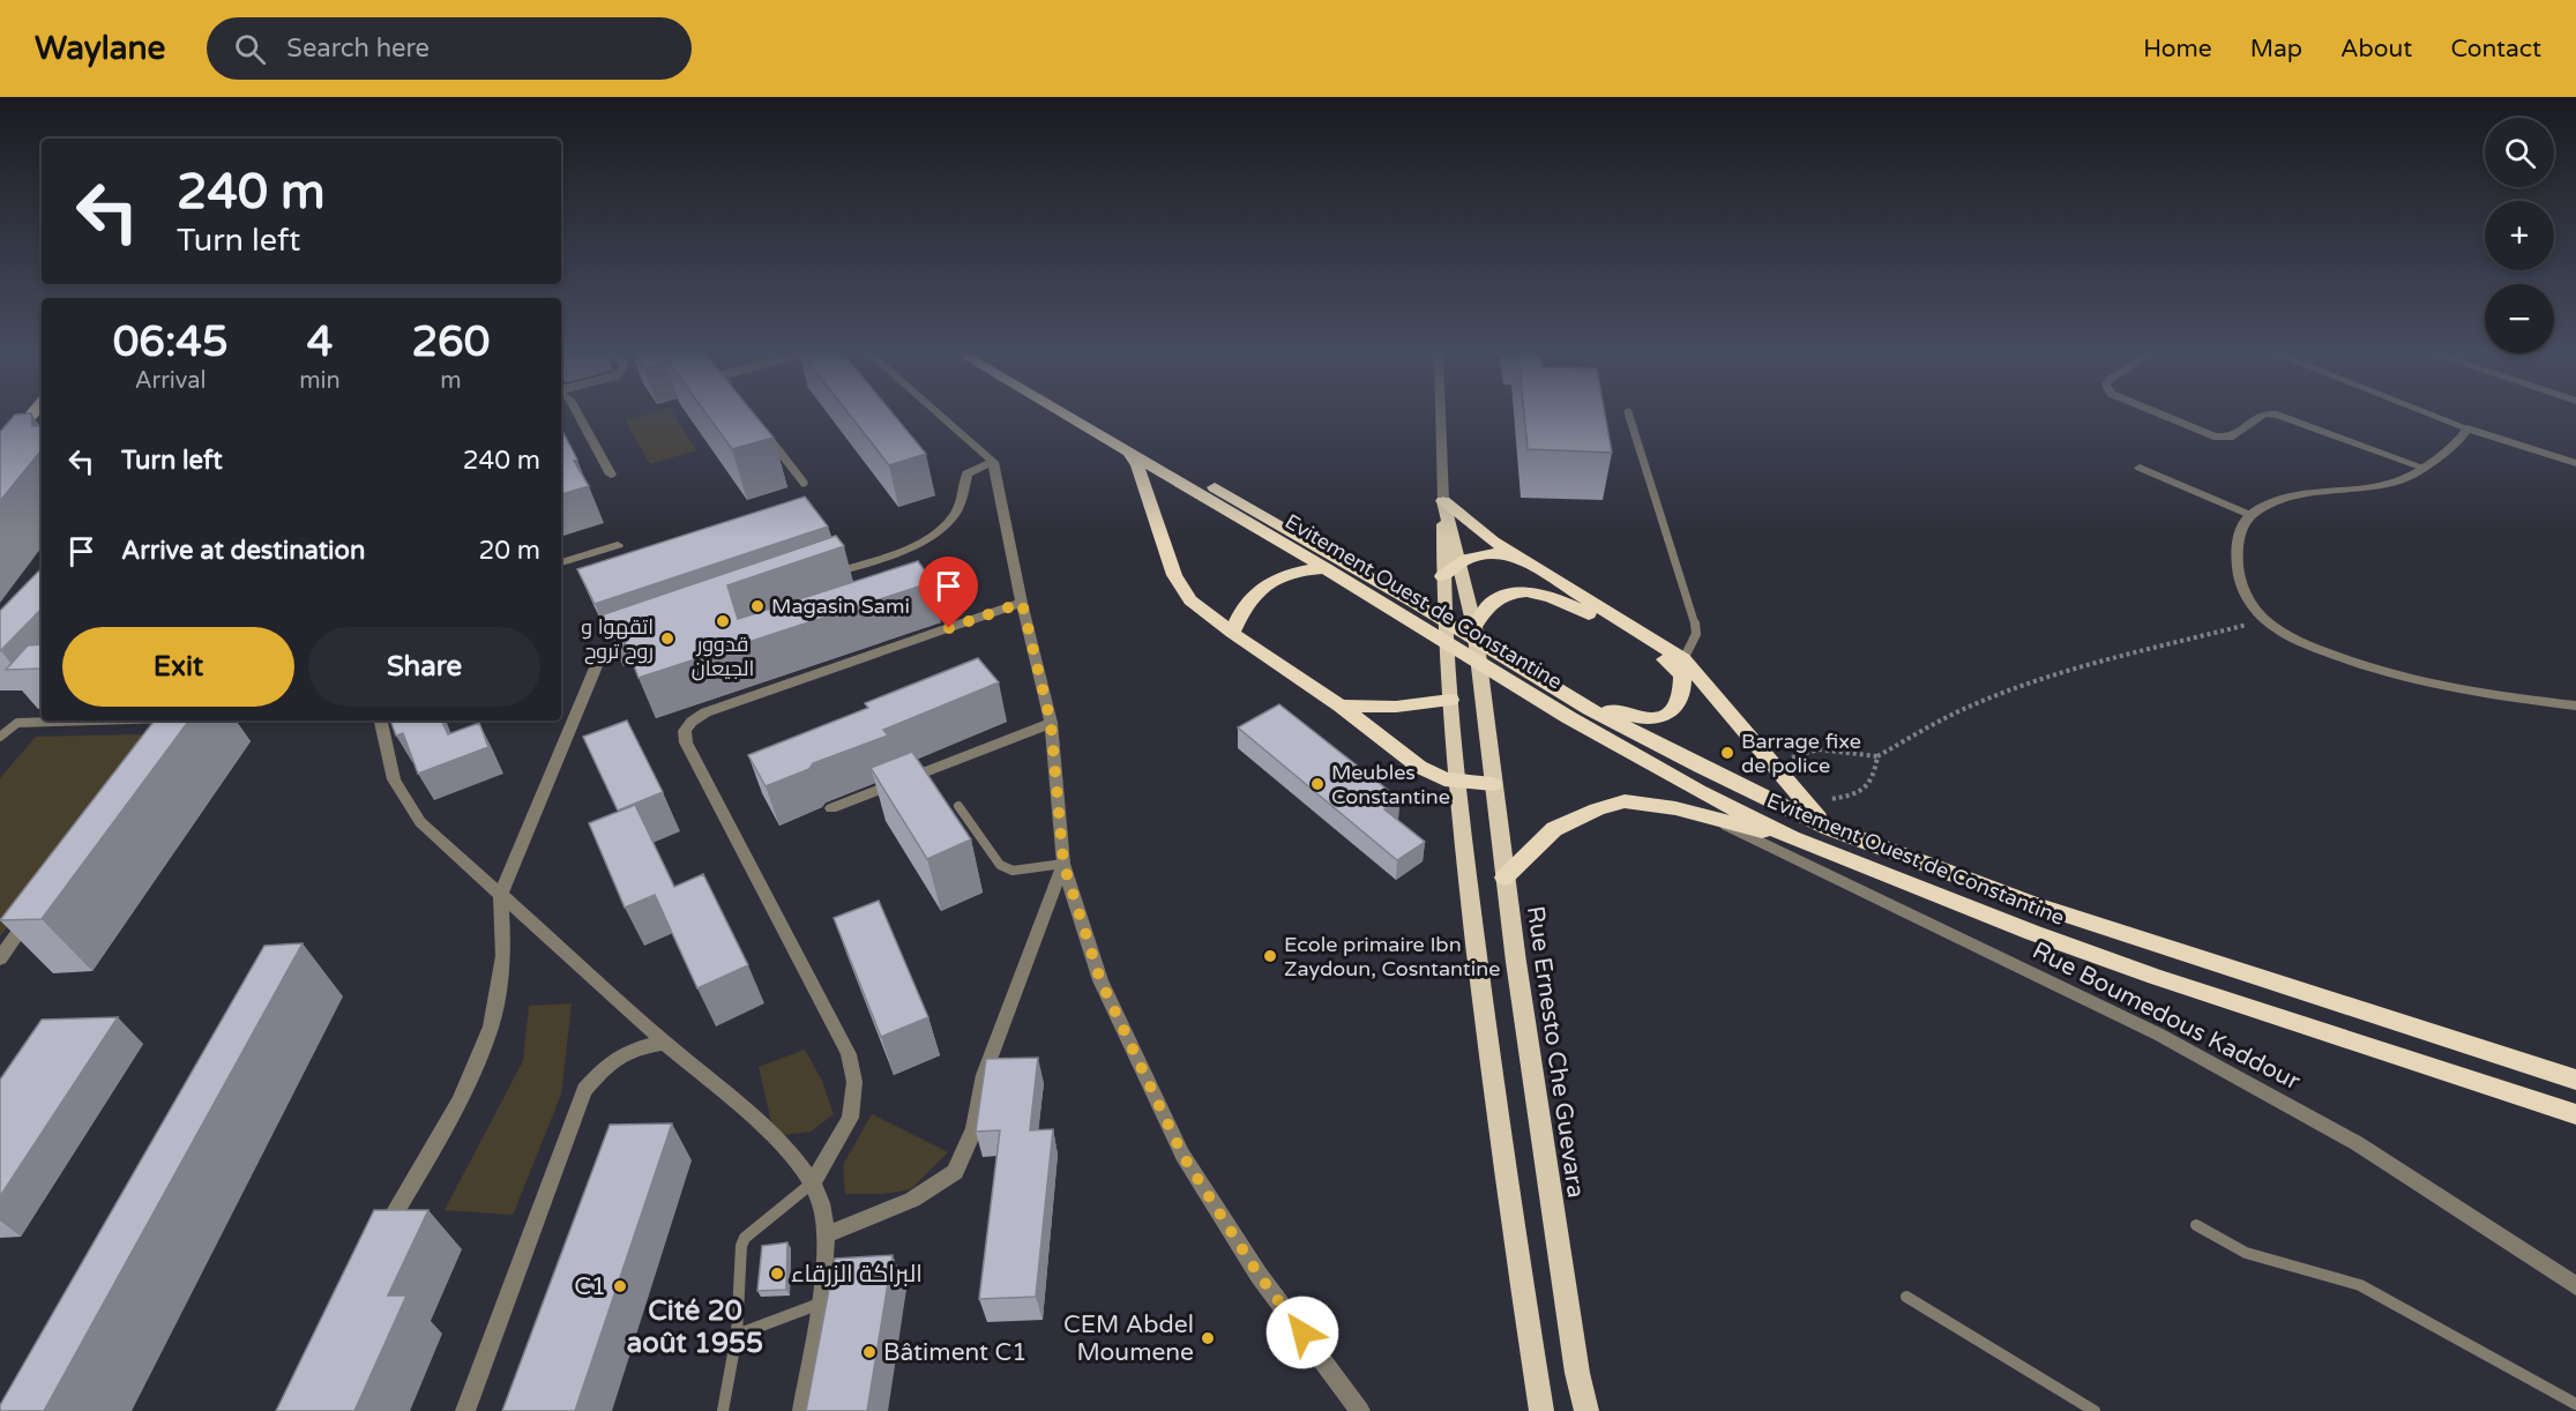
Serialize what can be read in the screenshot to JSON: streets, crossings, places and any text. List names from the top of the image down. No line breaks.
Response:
{"streets":{"highway":["Evitement Ouest de Constantine"],"main road":["Rue Ernesto Che Guevara"],"street":["Rue Boumedous Kaddour"]},"districts":["Cité 20 août 1955"],"places":["Magasin Sami","قدوور الجيعان","اتقهوا و روح تروح","Barrage fixe de police","Meubles Constantine","Ecole primaire Ibn Zaydoun, Cosntantine","البراكة الزرقاء","C1","CEM Abdel Moumene","Bâtiment C1"],"page":{"header":"Waylane","search":"Search here","nav":["Home","Map","About","Contact"],"map_buttons":["+","−"],"turn":["240 m","Turn left"],"eta":["06:45","Arrival","4","min","260","m"],"list":[{"name":"Turn left","value":"240 m"},{"name":"Arrive at destination","value":"20 m"}],"buttons":["Exit","Share"]}}
